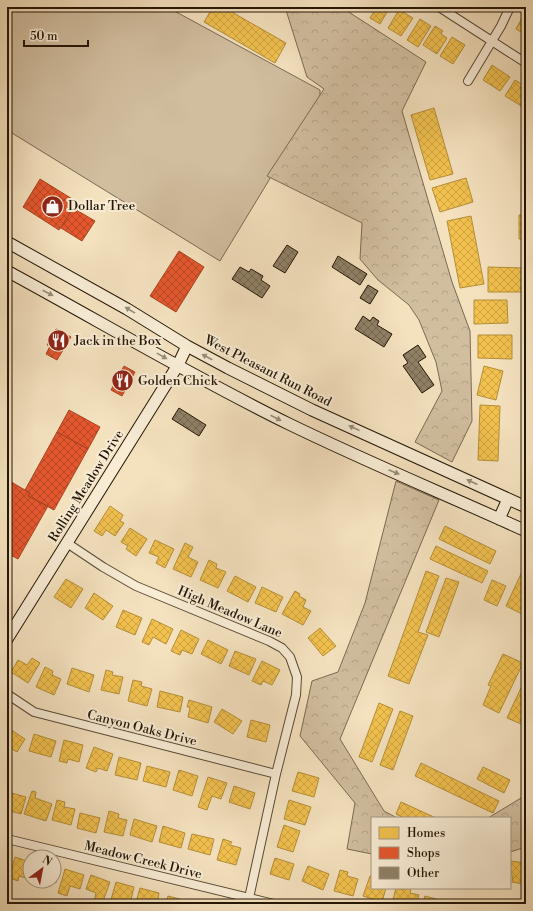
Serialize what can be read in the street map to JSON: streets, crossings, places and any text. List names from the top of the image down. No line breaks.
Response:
{"streets":{"main road":["West Pleasant Run Road","Rolling Meadow Drive"],"street":["High Meadow Lane","Canyon Oaks Drive","Meadow Creek Drive"]},"crossings":[["West Pleasant Run Road","Rolling Meadow Drive"],["Rolling Meadow Drive","High Meadow Lane"],["High Meadow Lane","Canyon Oaks Drive"],["High Meadow Lane","Meadow Creek Drive"]],"places":{"shop":["Dollar Tree"],"restaurant":["Jack in the Box","Golden Chick"]},"legend":["Homes","Shops","Other"],"scale_bar":"50 m","north":"top right"}
